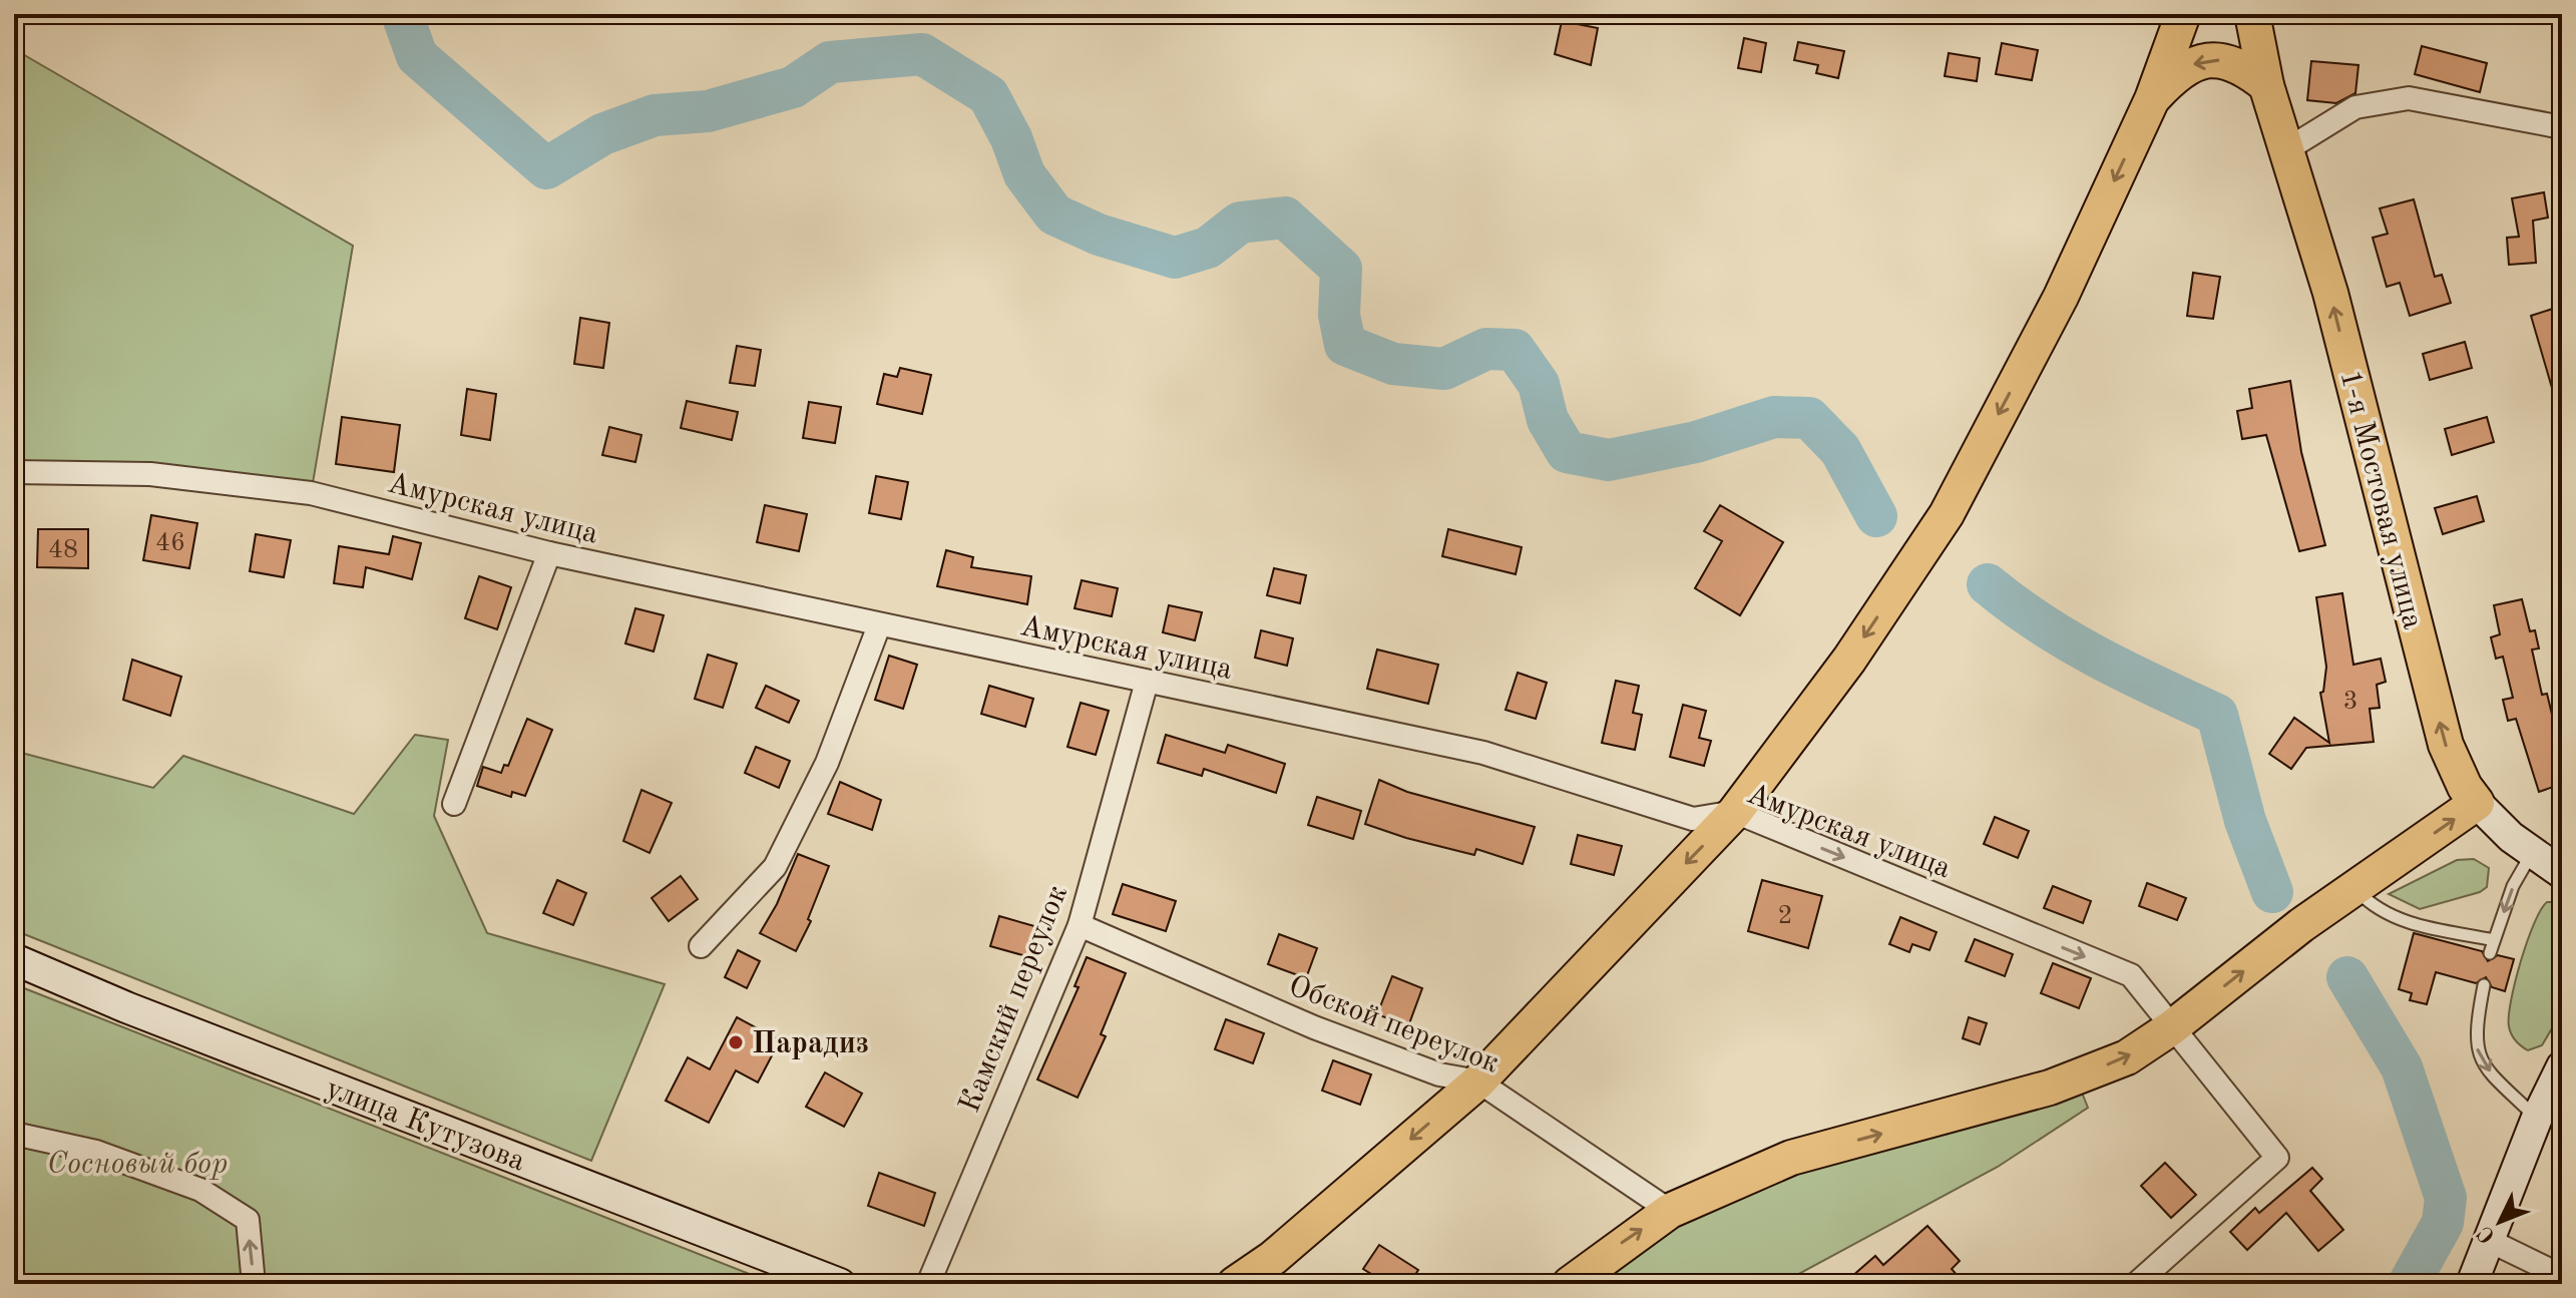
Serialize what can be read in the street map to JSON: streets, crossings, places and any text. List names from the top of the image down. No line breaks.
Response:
{"streets":{"main road":["1-я Мостовая улица"],"street":["Амурская улица","Камский переулок","Обской переулок","улица Кутузова"]},"crossings":[["Амурская улица","Камский переулок"],["Камский переулок","Обской переулок"]],"one_way":["1-я Мостовая улица"],"parks":["Сосновый бор"],"places":["Парадиз"],"house_numbers":["46","48","3","2"],"north":"bottom left"}
